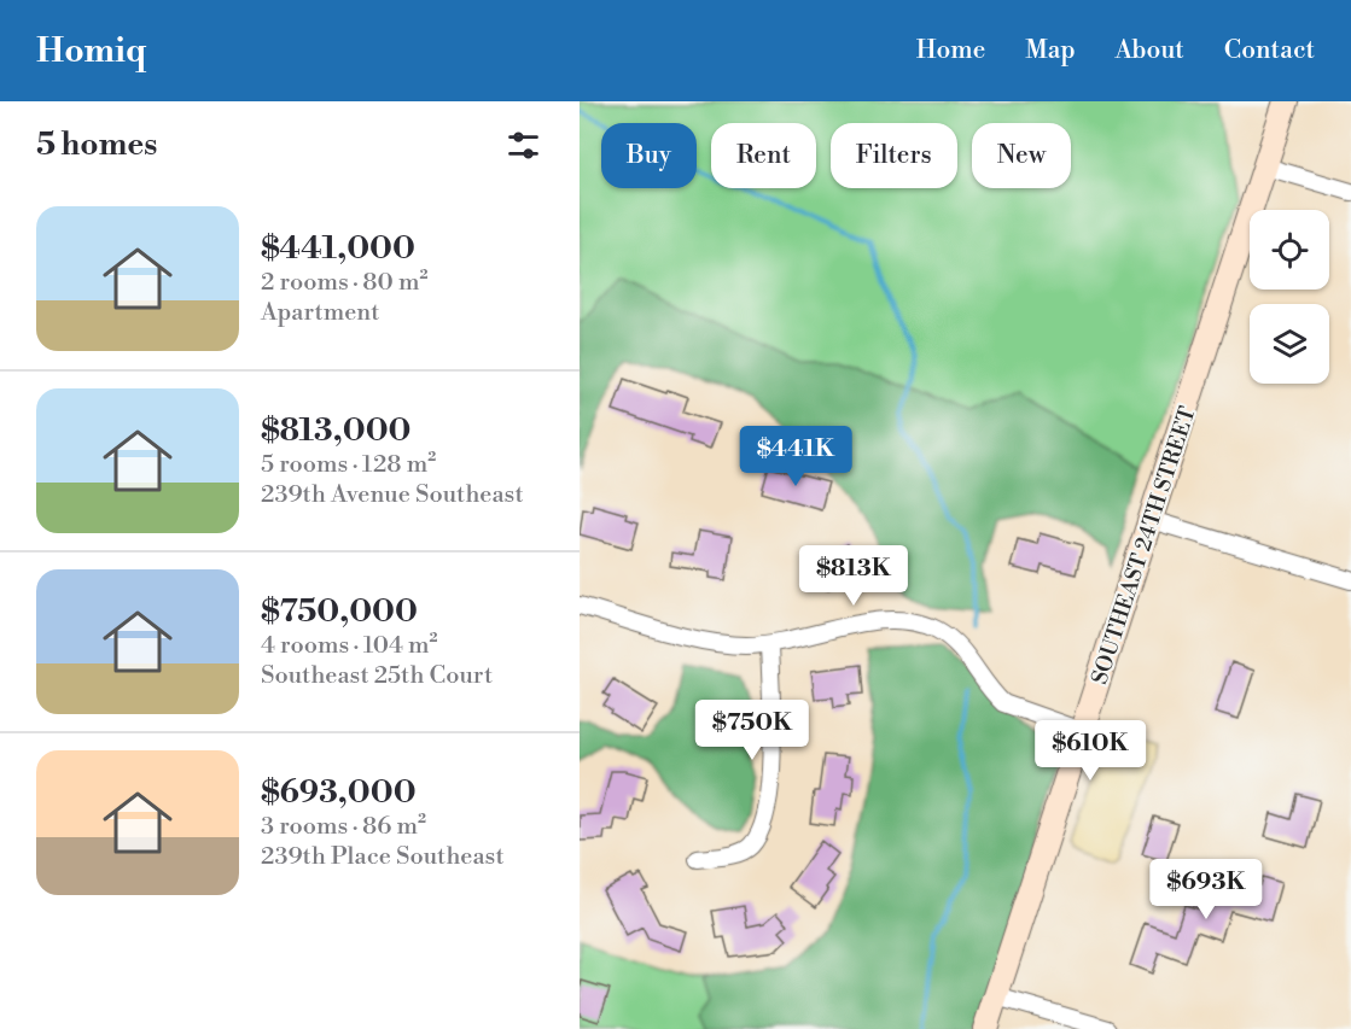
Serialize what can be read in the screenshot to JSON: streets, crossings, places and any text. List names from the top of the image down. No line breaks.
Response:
{"streets":{"street":["SOUTHEAST 24TH STREET"]},"page":{"header":"Homiq","nav":["Home","Map","About","Contact"],"heading":"5 homes","chip":["Buy","Rent","Filters","New"],"list":[{"name":"$441,000","note":"2 rooms · 80 m² · Apartment"},{"name":"$813,000","note":"5 rooms · 128 m² · 239th Avenue Southeast"},{"name":"$750,000","note":"4 rooms · 104 m² · Southeast 25th Court"},{"name":"$693,000","note":"3 rooms · 86 m² · 239th Place Southeast"}],"price":["$441K","$813K","$750K","$610K","$693K"]}}
